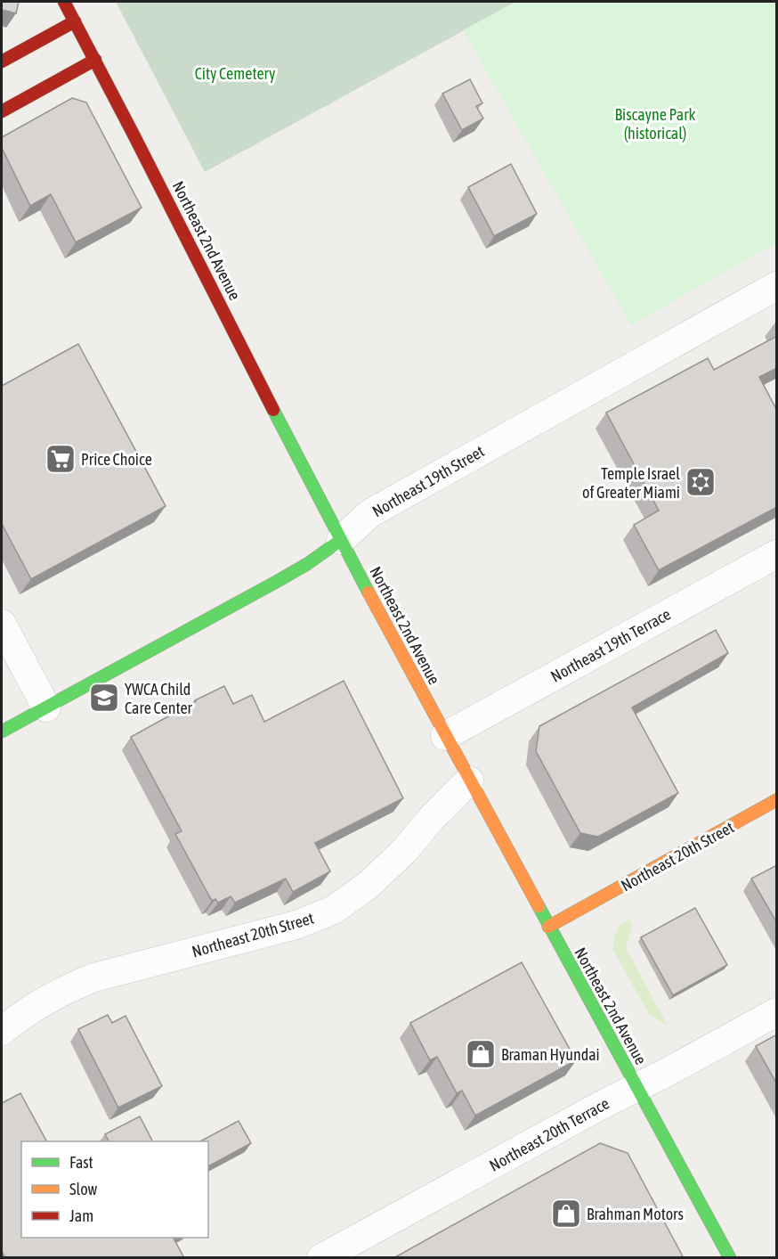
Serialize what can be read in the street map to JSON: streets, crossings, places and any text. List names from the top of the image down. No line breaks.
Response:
{"streets":{"main road":["Northeast 2nd Avenue","Northeast 19th Street","Northeast 20th Street"],"street":["Northeast 19th Terrace","Northeast 20th Terrace"]},"crossings":[["Northeast 2nd Avenue","Northeast 19th Street"],["Northeast 2nd Avenue","Northeast 19th Terrace"],["Northeast 2nd Avenue","Northeast 20th Street"],["Northeast 2nd Avenue","Northeast 20th Terrace"]],"parks":["City Cemetery","Biscayne Park (historical)"],"places":{"supermarket":["Price Choice"],"synagogue":["Temple Israel of Greater Miami"],"school or university":["YWCA Child Care Center"],"shop":["Braman Hyundai","Brahman Motors"]},"legend":["Fast","Slow","Jam"]}
